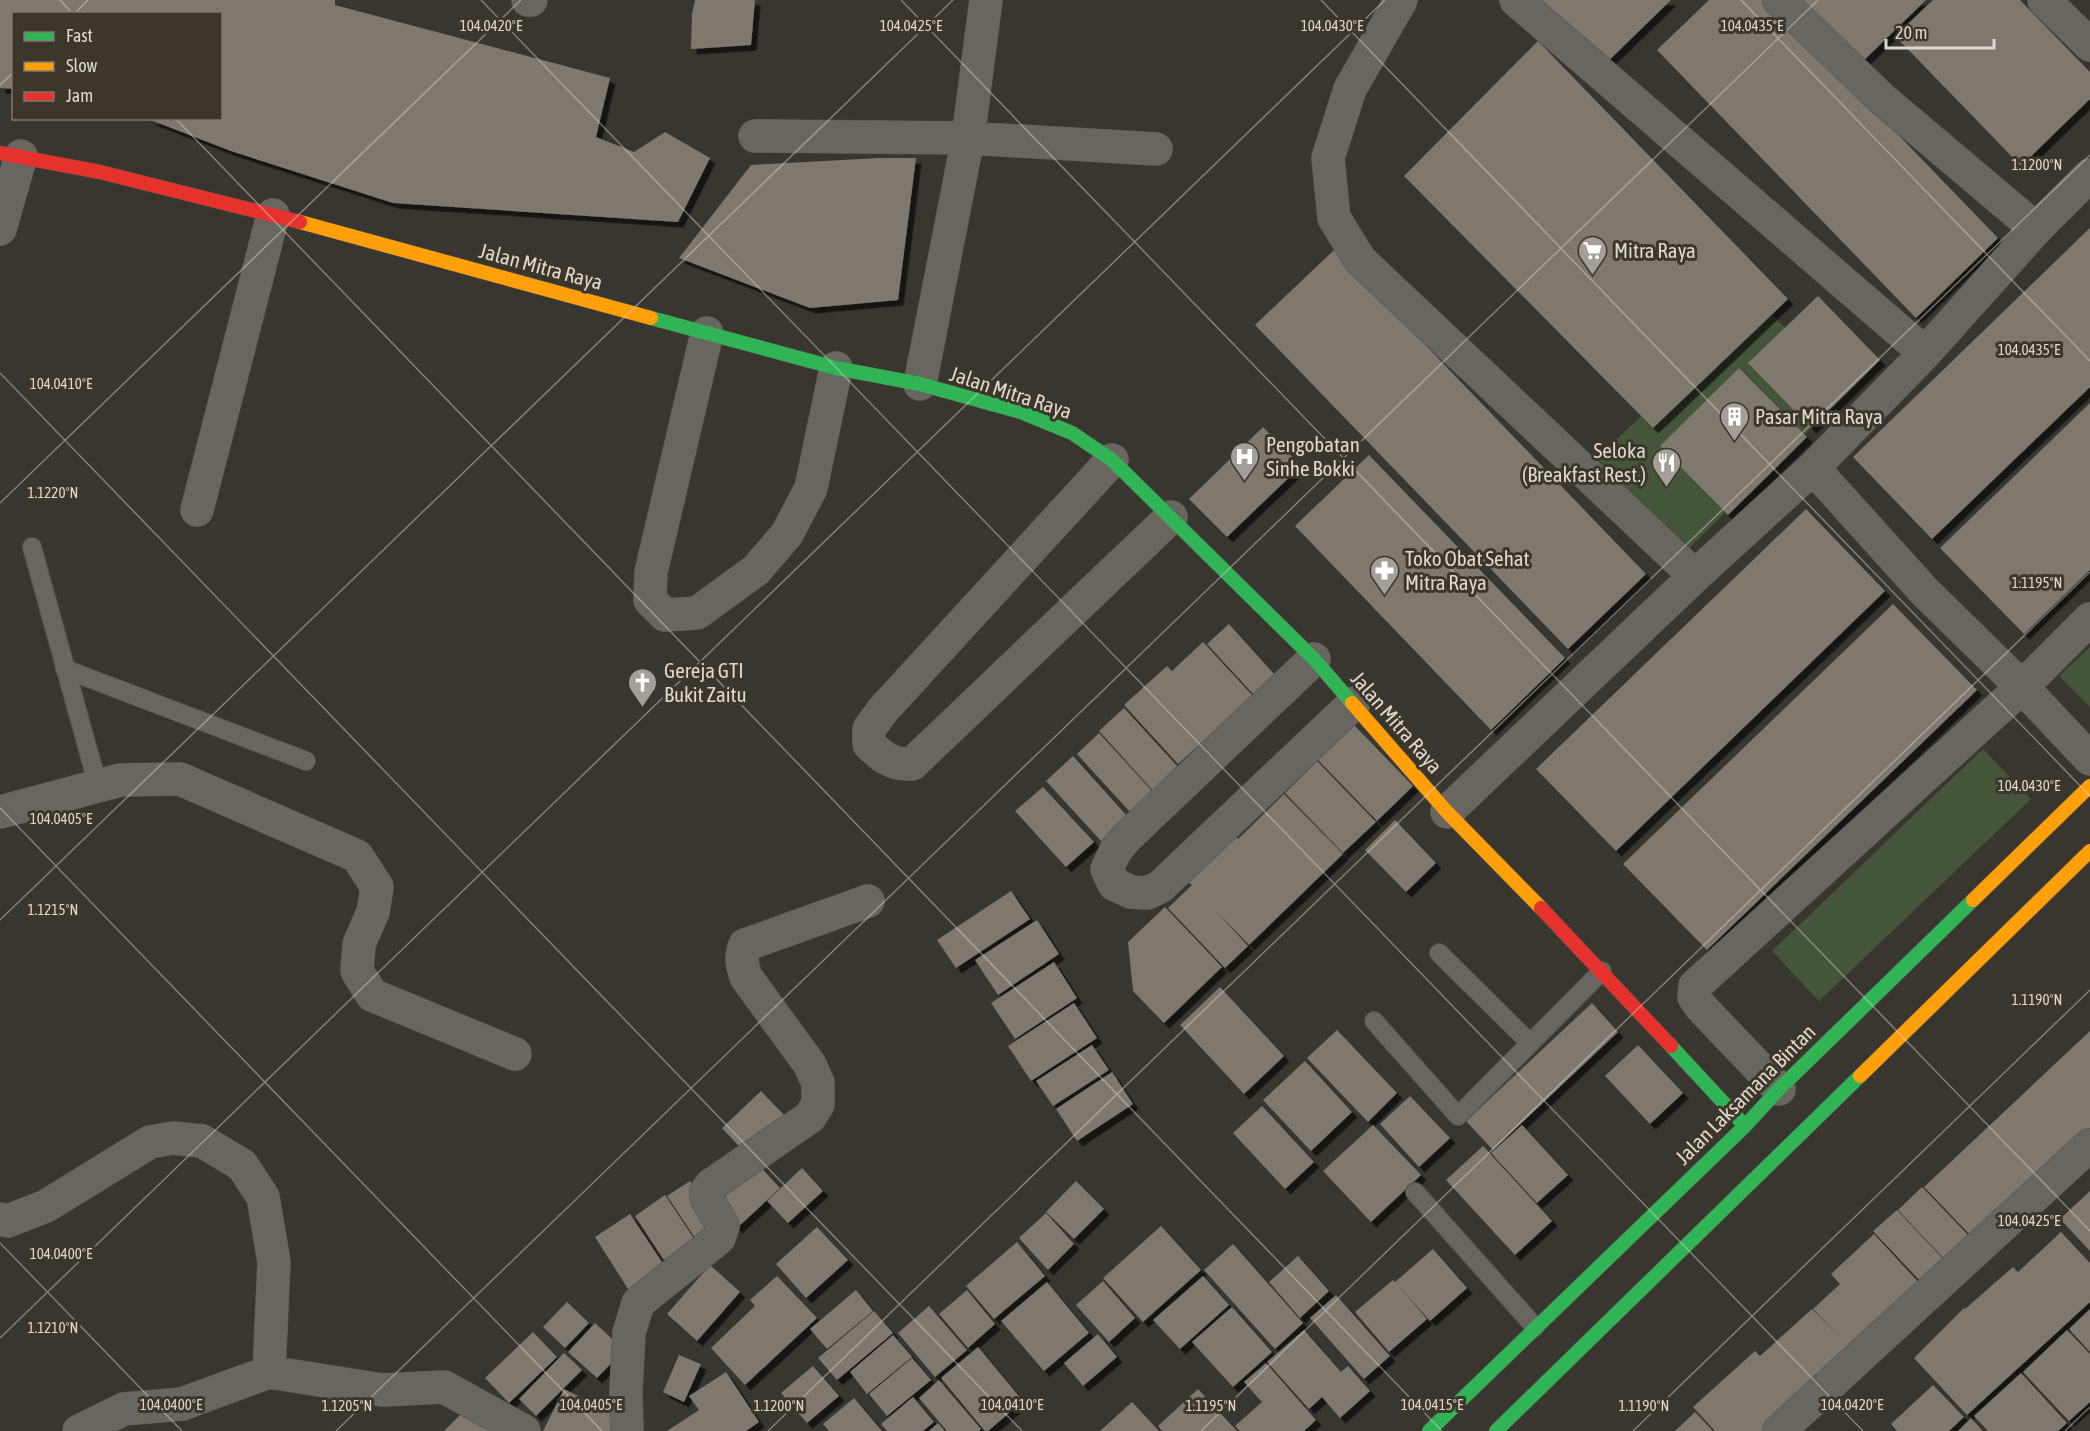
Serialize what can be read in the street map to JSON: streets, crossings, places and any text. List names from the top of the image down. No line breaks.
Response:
{"streets":{"street":["Jalan Mitra Raya","Jalan Laksamana Bintan"]},"crossings":[["Jalan Mitra Raya","Jalan Laksamana Bintan"]],"places":{"supermarket":["Mitra Raya"],"building":["Pasar Mitra Raya"],"hospital":["Pengobatan Sinhe Bokki"],"restaurant":["Seloka (Breakfast Rest.)"],"pharmacy":["Toko Obat Sehat Mitra Raya"],"church":["Gereja GTI Bukit Zaitu"]},"legend":["Fast","Slow","Jam"],"scale_bar":"20 m","coordinates":["104.0430°E","104.0420°E","104.0425°E","104.0435°E","1.1200°N","104.0410°E","1.1220°N","1.1195°N","104.0405°E","1.1215°N","1.1190°N","104.0400°E","1.1210°N","104.0415°E","1.1205°N"]}
